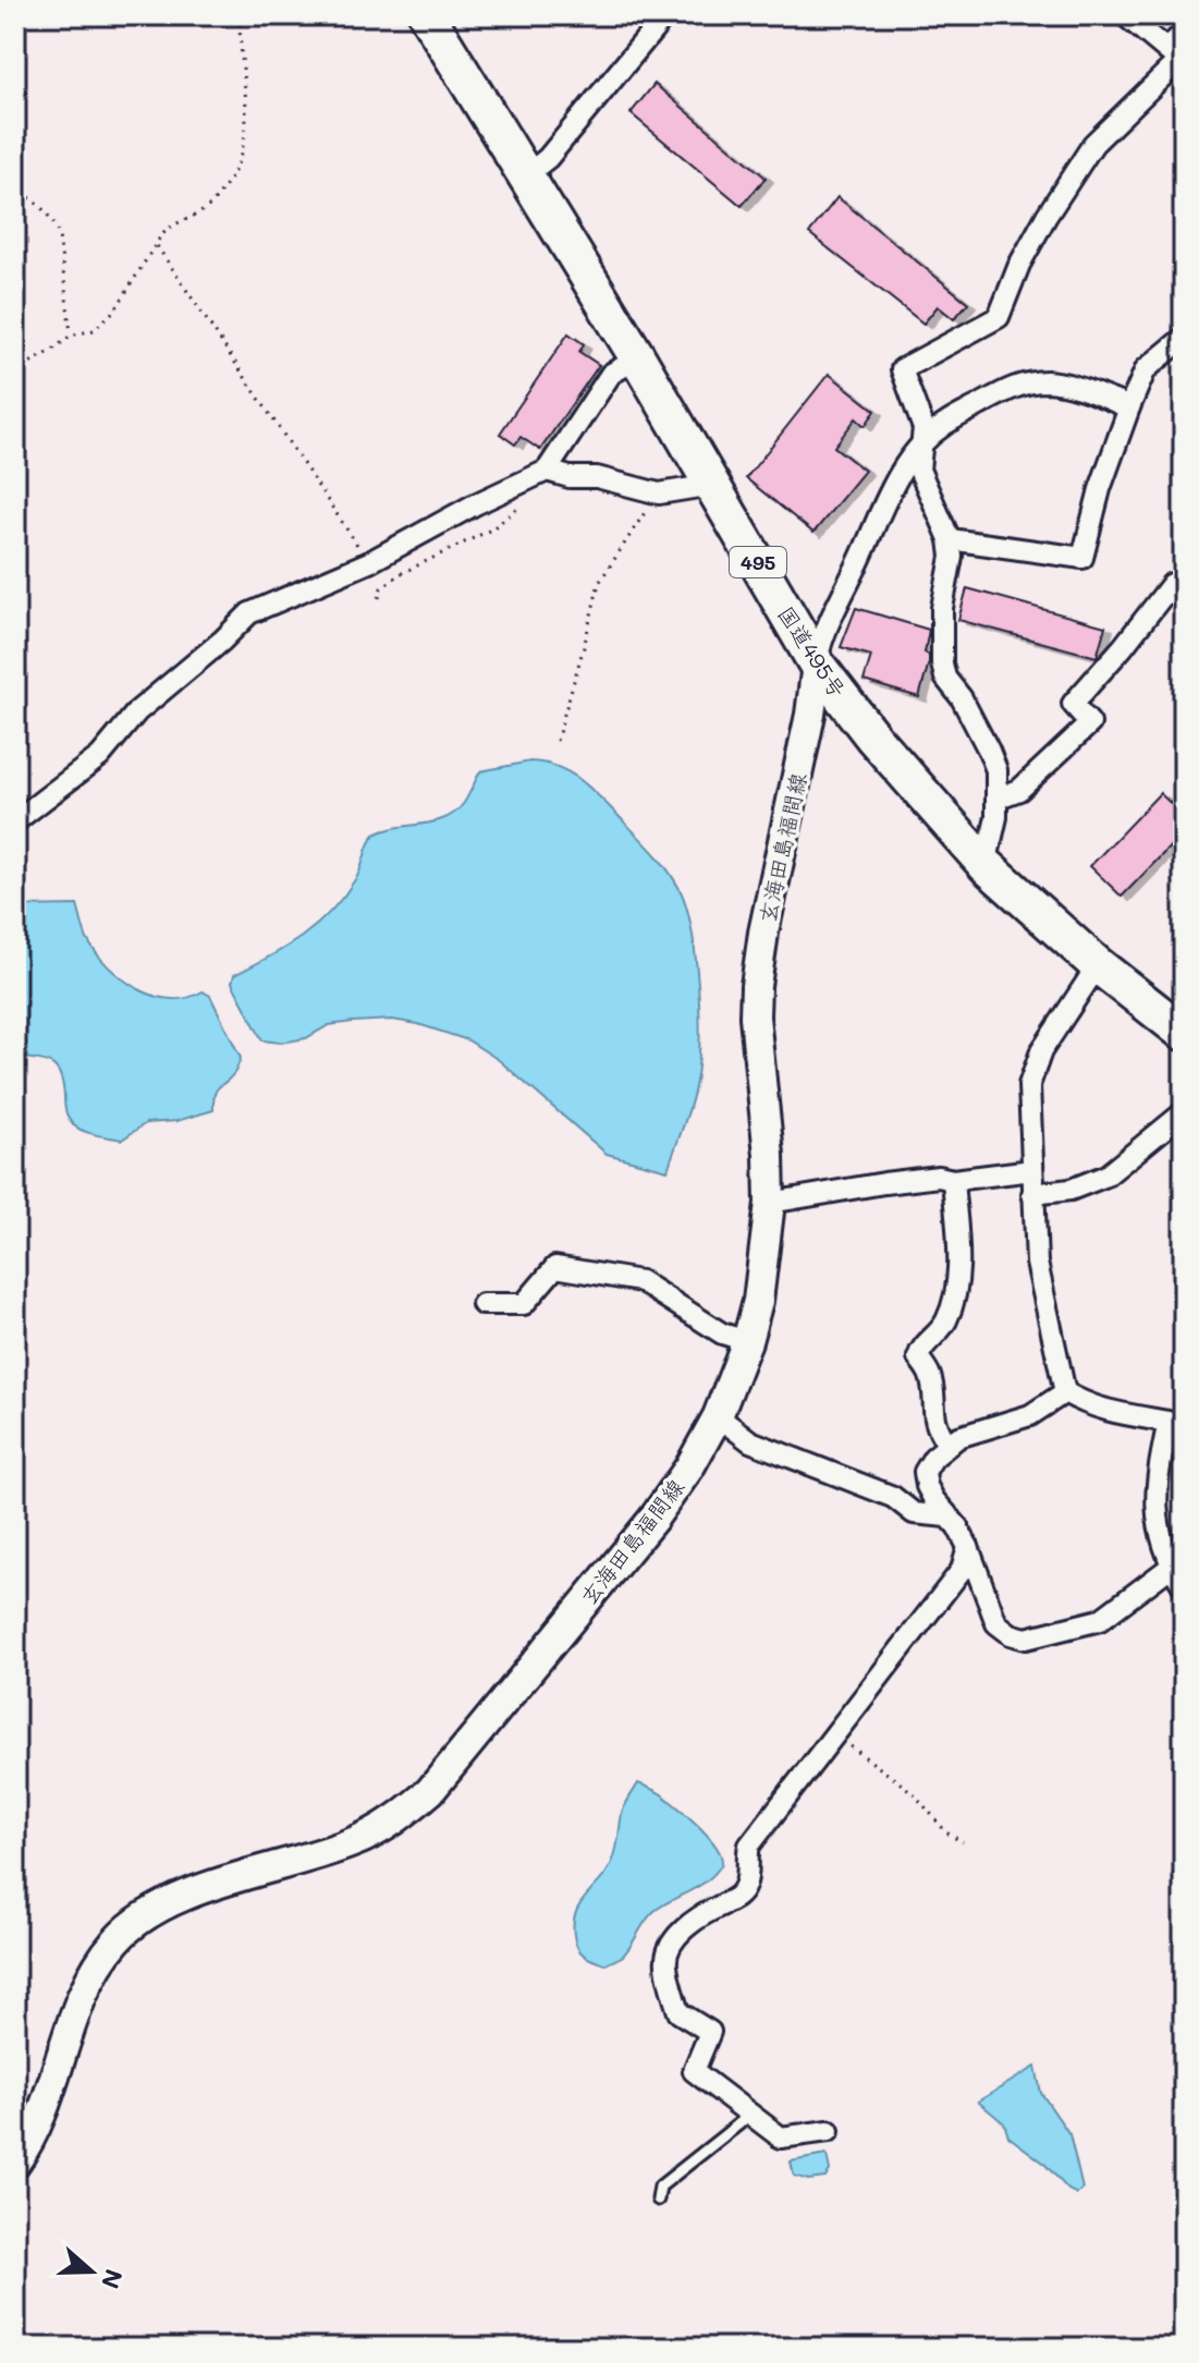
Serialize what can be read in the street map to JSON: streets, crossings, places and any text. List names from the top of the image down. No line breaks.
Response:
{"streets":{"highway":["495","国道495号"],"main road":["玄海田島福間線"]},"crossings":[["国道495号","玄海田島福間線"]],"north":"right"}
